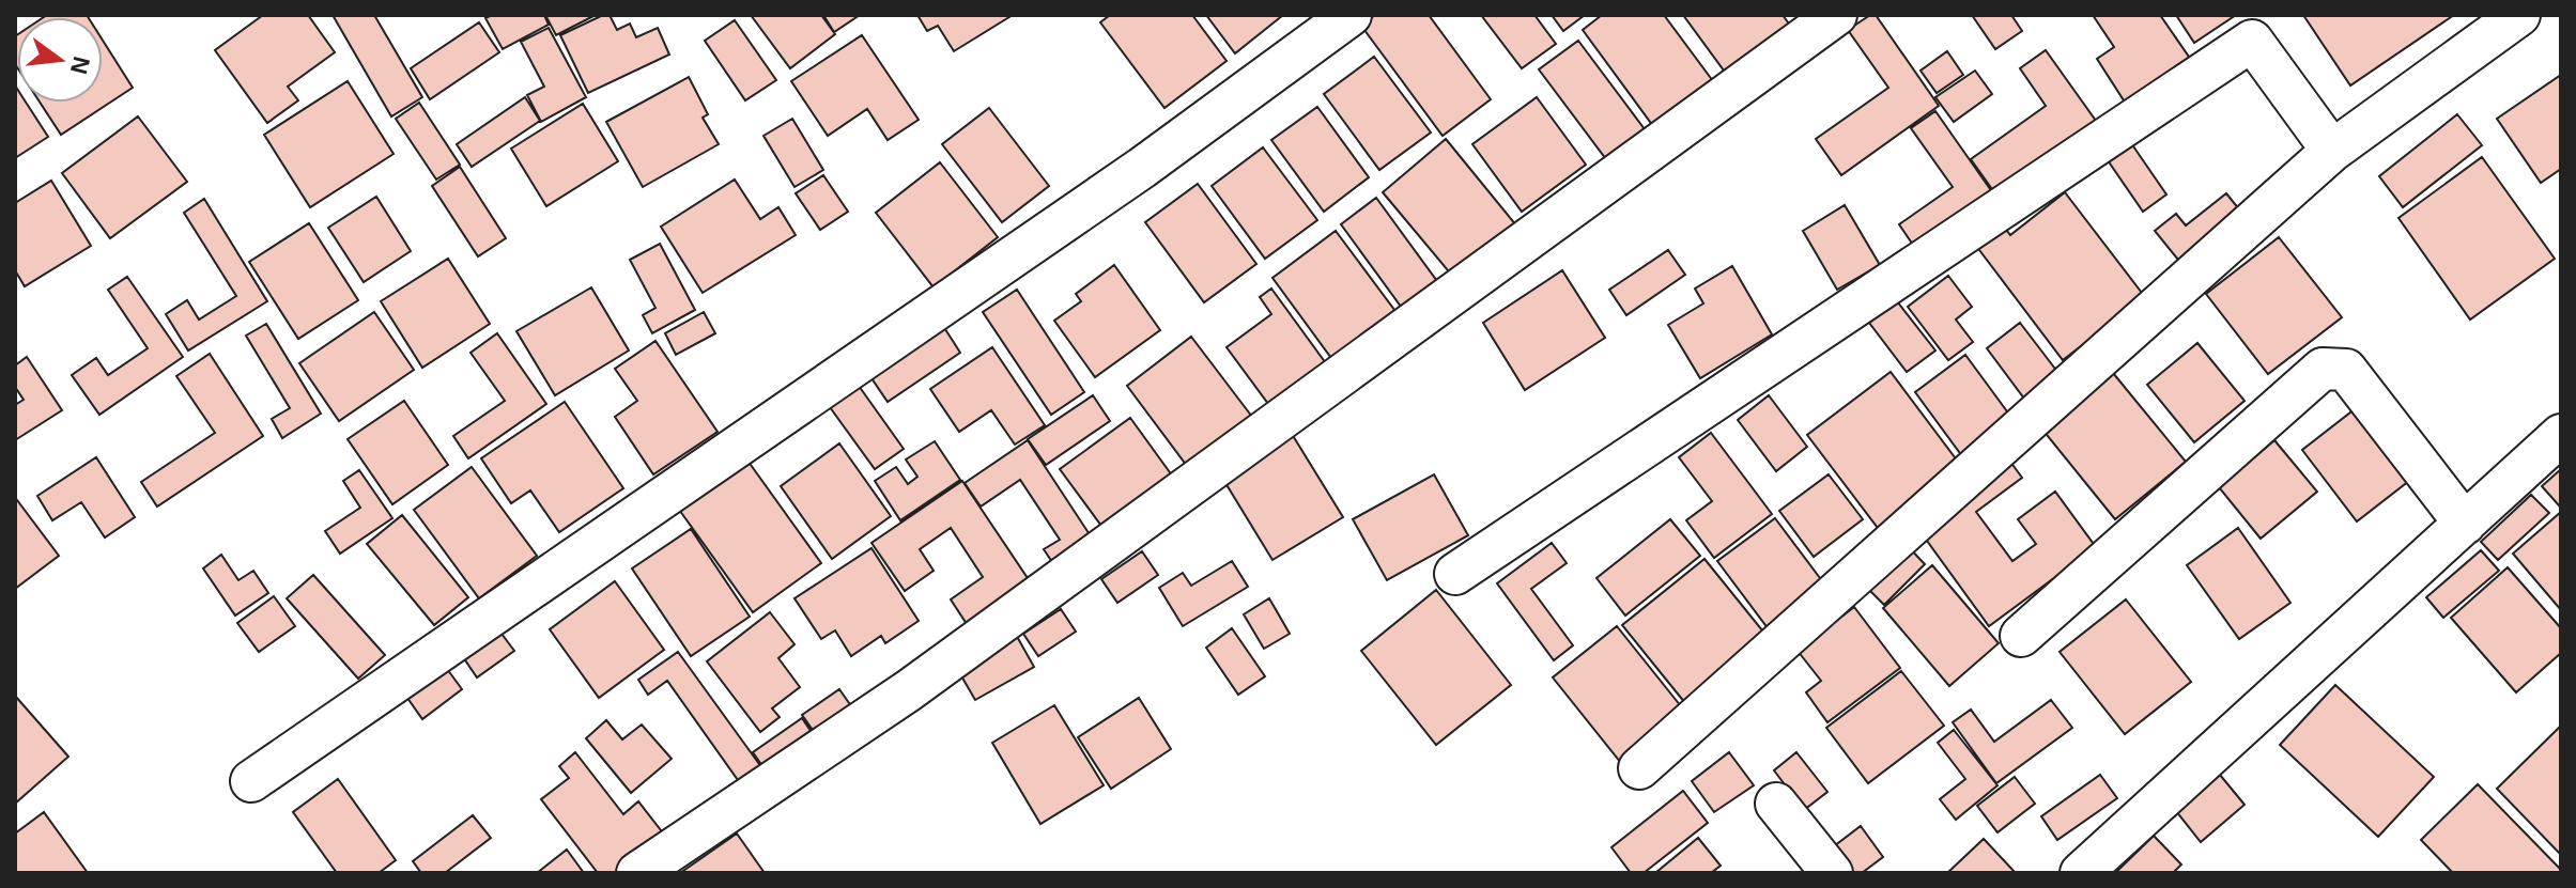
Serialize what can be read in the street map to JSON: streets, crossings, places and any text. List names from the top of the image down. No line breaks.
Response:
{"north":"right"}
